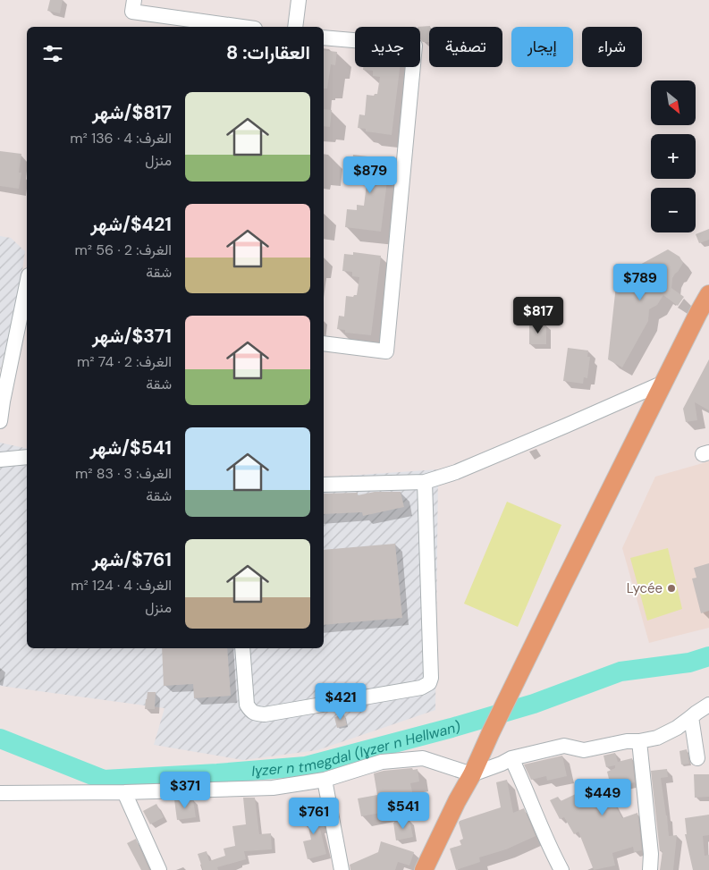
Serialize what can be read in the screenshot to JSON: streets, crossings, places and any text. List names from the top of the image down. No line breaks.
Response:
{"water":["Iɣzer n tmegdal (Iɣzer n Hellwan)"],"places":["Lycée"],"north":"bottom right","page":{"chip":["شراء","إيجار","تصفية","جديد"],"heading":"العقارات: 8","map_buttons":["+","−"],"list":[{"name":"$817/شهر","note":"الغرف: 4 · 136 m² · منزل"},{"name":"$421/شهر","note":"الغرف: 2 · 56 m² · شقة"},{"name":"$371/شهر","note":"الغرف: 2 · 74 m² · شقة"},{"name":"$541/شهر","note":"الغرف: 3 · 83 m² · شقة"},{"name":"$761/شهر","note":"الغرف: 4 · 124 m² · منزل"}],"price":["$879","$789","$817","$421","$371","$449","$541","$761"]}}
